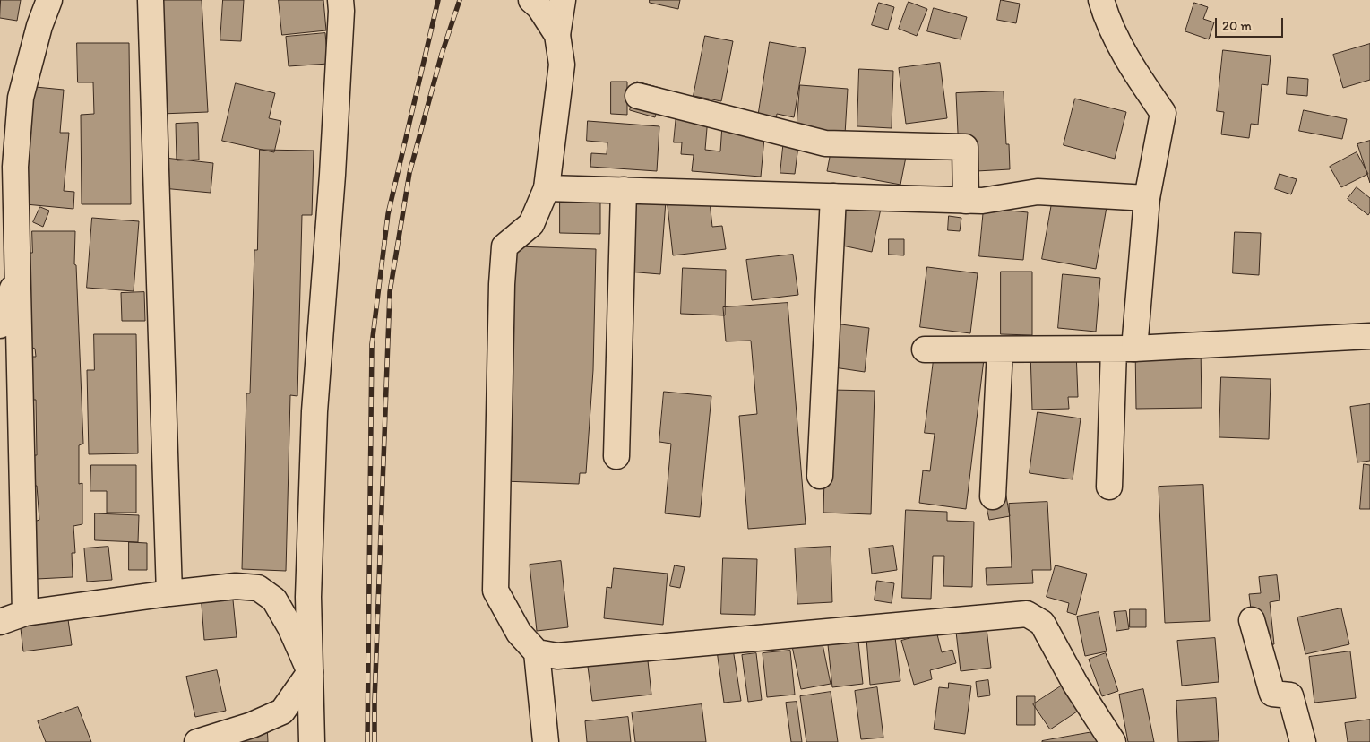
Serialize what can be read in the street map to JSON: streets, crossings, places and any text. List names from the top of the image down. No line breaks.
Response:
{"scale_bar":"20 m"}
